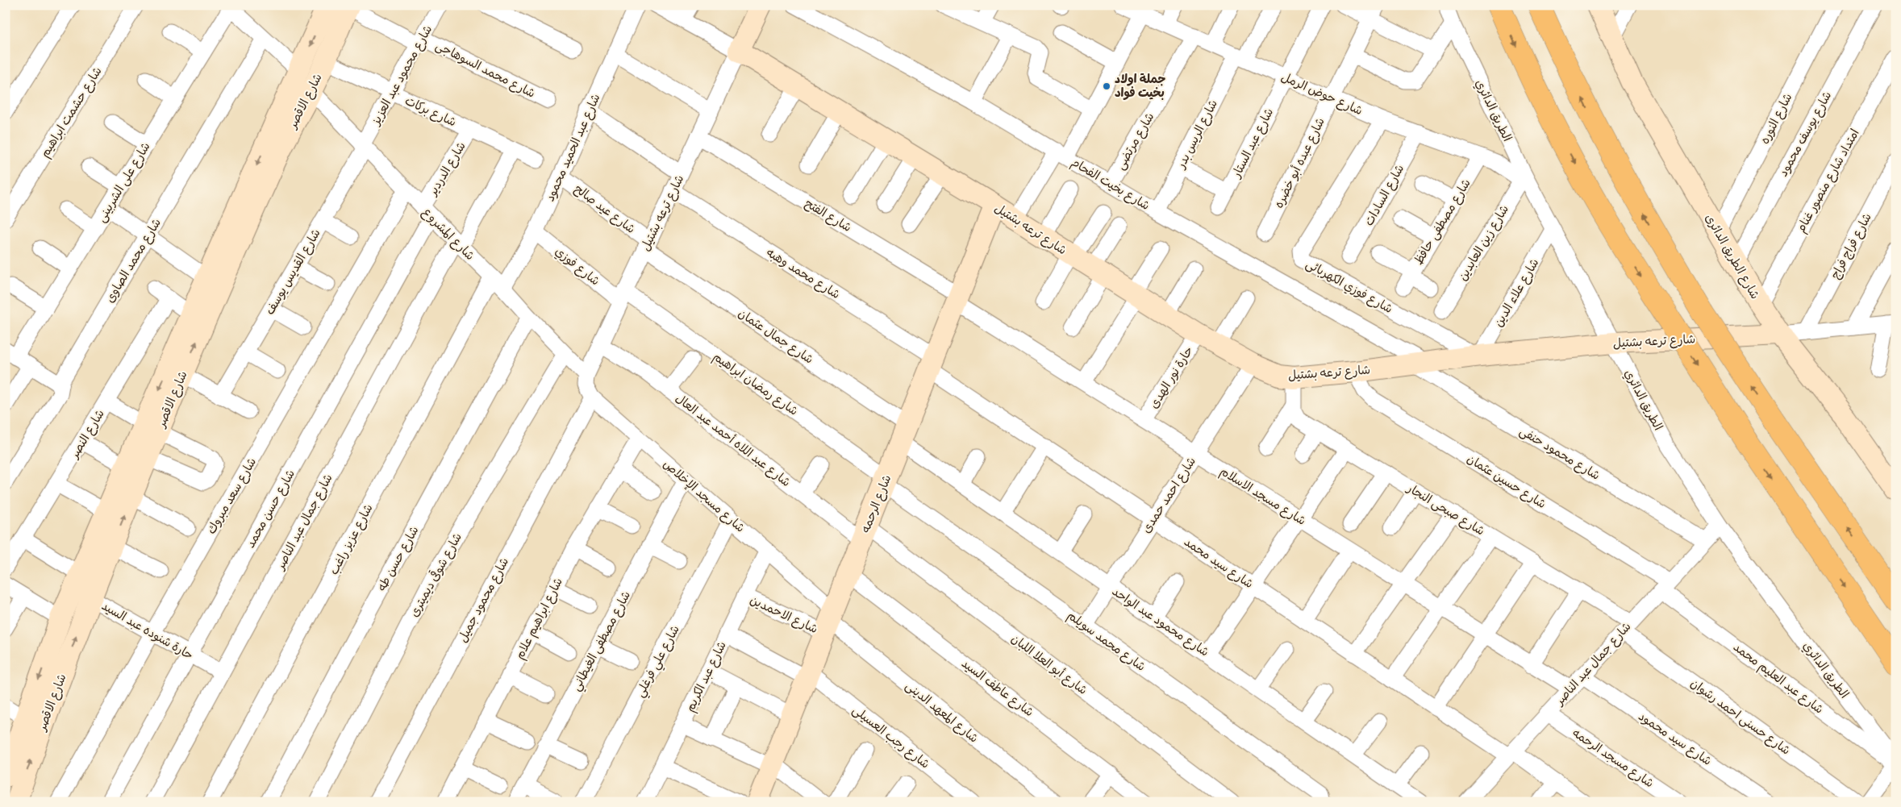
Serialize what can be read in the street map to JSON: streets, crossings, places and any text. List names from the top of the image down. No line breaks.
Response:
{"streets":{"street":["شارع محمد السوهاجى","شارع محمود عبد العزيز","شارع حوض الرمل","شارع الاقصر","الطريق الدائري","شارع بركات","شارع حشمت ابراهيم","شارع النوره","شارع الريس بدر","شارع يوسف محمود","شارع مرتضى","شارع عبد الستار","شارع عبد الحميد محمود","شارع عبده أبو خضره","شارع الدردير","امتداد شارع منصور غنام","شارع على الشربينى","شارع بخيت الفحام","شارع السادات","شارع عيد صالح","شارع ترعه بشتيل","شارع الفتح","شارع مصطفى حافظ","شارع المشروع","شارع زين العابدين","شارع فراج فراج","شارع الطريق الدائرى","شارع محمد الصاوى","شارع فوزي","شارع القديس يوسف","شارع محمد وهبه","شارع فوزي الكهربائى","شارع علاء الدين","شارع جمال عثمان","حارة نور الهدى","شارع رمضان ابراهيم","شارع النصر","شارع عبد اللاه أحمد عبد العال","شارع محمود حنفى","شارع حسين عثمان","شارع احمد حمدى","شارع سعد مبروك","شارع مسجد الإخلاص","شارع مسجد الاسلام","شارع الرحمه","شارع حسن محمد","شارع صبحى النجار","شارع جمال عبد الناصر","شارع عزيز راغب","شارع حسن طه","شارع سيد محمد","شارع شوقى ديميترى","شارع محمود جميل","شارع الاحمدين","شارع ابراهيم علام","شارع محمود عبد الواحد","حارة شنوده عبد السيد","شارع مصطفى الغيطاني","شارع محمد سويلم","شارع علي فرغلي","شارع أبو العلا اللبان","شارع عبد الكريم","شارع عبد العليم محمد","شارع عاطف السيد","شارع المعهد الدينى","شارع حسنى احمد رشوان","شارع رجب العسيلى","شارع سيد محمود","شارع مسجد الرحمه"]},"crossings":[["شارع محمد السوهاجى","شارع محمود عبد العزيز"],["شارع محمد السوهاجى","شارع الاقصر"],["شارع محمود عبد العزيز","شارع بركات"],["شارع محمود عبد العزيز","شارع المشروع"],["شارع محمود عبد العزيز","شارع القديس يوسف"],["شارع حوض الرمل","الطريق الدائري"],["شارع حوض الرمل","شارع الريس بدر"],["شارع حوض الرمل","شارع مرتضى"],["شارع حوض الرمل","شارع عبد الستار"],["شارع حوض الرمل","شارع عبده أبو خضره"],["شارع حوض الرمل","شارع السادات"],["شارع حوض الرمل","شارع مصطفى حافظ"],["شارع حوض الرمل","شارع زين العابدين"],["شارع حوض الرمل","شارع فوزي الكهربائى"],["شارع الاقصر","شارع بركات"],["شارع الاقصر","شارع المشروع"],["شارع الاقصر","حارة شنوده عبد السيد"],["الطريق الدائري","شارع ترعه بشتيل"],["الطريق الدائري","شارع زين العابدين"],["الطريق الدائري","شارع علاء الدين"],["الطريق الدائري","شارع جمال عبد الناصر"],["الطريق الدائري","شارع عبد العليم محمد"],["شارع بركات","شارع الدردير"],["شارع بركات","شارع جمال عبد الناصر"],["شارع النوره","شارع الطريق الدائرى"],["شارع الريس بدر","شارع بخيت الفحام"],["شارع يوسف محمود","شارع الطريق الدائرى"],["شارع مرتضى","شارع بخيت الفحام"],["شارع عبد الحميد محمود","شارع عيد صالح"],["شارع عبد الحميد محمود","شارع المشروع"],["شارع عبد الحميد محمود","شارع فوزي"],["شارع الدردير","شارع المشروع"],["شارع الدردير","شارع حسن محمد"],["امتداد شارع منصور غنام","شارع الطريق الدائرى"],["شارع بخيت الفحام","شارع ترعه بشتيل"],["شارع بخيت الفحام","شارع محمود حنفى"],["شارع عيد صالح","شارع ترعه بشتيل"],["شارع عيد صالح","شارع جمال عثمان"],["شارع ترعه بشتيل","شارع الفتح"],["شارع ترعه بشتيل","شارع المشروع"],["شارع ترعه بشتيل","شارع فراج فراج"],["شارع ترعه بشتيل","شارع الطريق الدائرى"],["شارع ترعه بشتيل","شارع فوزي"],["شارع ترعه بشتيل","شارع محمد وهبه"],["شارع ترعه بشتيل","شارع فوزي الكهربائى"],["شارع ترعه بشتيل","شارع علاء الدين"],["شارع ترعه بشتيل","شارع جمال عثمان"],["شارع ترعه بشتيل","حارة نور الهدى"],["شارع ترعه بشتيل","شارع رمضان ابراهيم"],["شارع ترعه بشتيل","شارع عبد اللاه أحمد عبد العال"],["شارع ترعه بشتيل","شارع محمود حنفى"],["شارع ترعه بشتيل","شارع حسين عثمان"],["شارع ترعه بشتيل","شارع احمد حمدى"],["شارع ترعه بشتيل","شارع الرحمه"],["شارع الفتح","شارع مسجد الاسلام"],["شارع الفتح","شارع الرحمه"],["شارع المشروع","شارع القديس يوسف"],["شارع المشروع","شارع سعد مبروك"],["شارع المشروع","شارع حسن محمد"],["شارع المشروع","شارع جمال عبد الناصر"],["شارع المشروع","شارع عزيز راغب"],["شارع المشروع","شارع حسن طه"],["شارع المشروع","شارع شوقى ديميترى"],["شارع فوزي","شارع رمضان ابراهيم"],["شارع محمد وهبه","شارع الرحمه"],["شارع محمد وهبه","شارع سيد محمد"],["شارع فوزي الكهربائى","شارع علاء الدين"],["شارع جمال عثمان","شارع الرحمه"],["شارع جمال عثمان","شارع محمود عبد الواحد"],["حارة نور الهدى","شارع مسجد الاسلام"],["شارع رمضان ابراهيم","شارع الرحمه"],["شارع رمضان ابراهيم","شارع محمد سويلم"],["شارع النصر","حارة شنوده عبد السيد"],["شارع عبد اللاه أحمد عبد العال","شارع الرحمه"],["شارع عبد اللاه أحمد عبد العال","شارع أبو العلا اللبان"],["شارع محمود حنفى","شارع جمال عبد الناصر"],["شارع حسين عثمان","شارع جمال عبد الناصر"],["شارع حسين عثمان","شارع عبد العليم محمد"],["شارع احمد حمدى","شارع مسجد الاسلام"],["شارع احمد حمدى","شارع سيد محمد"],["شارع احمد حمدى","شارع محمود عبد الواحد"],["شارع احمد حمدى","شارع محمد سويلم"],["شارع سعد مبروك","حارة شنوده عبد السيد"],["شارع مسجد الإخلاص","شارع الرحمه"],["شارع مسجد الإخلاص","شارع محمود جميل"],["شارع مسجد الإخلاص","شارع الاحمدين"],["شارع مسجد الإخلاص","شارع ابراهيم علام"],["شارع مسجد الإخلاص","شارع مصطفى الغيطاني"],["شارع مسجد الإخلاص","شارع علي فرغلي"],["شارع مسجد الإخلاص","شارع عبد الكريم"],["شارع مسجد الإخلاص","شارع المعهد الدينى"],["شارع مسجد الاسلام","شارع الرحمه"],["شارع مسجد الاسلام","شارع جمال عبد الناصر"],["شارع الرحمه","شارع سيد محمد"],["شارع الرحمه","شارع الاحمدين"],["شارع الرحمه","شارع محمود عبد الواحد"],["شارع الرحمه","شارع محمد سويلم"],["شارع الرحمه","شارع أبو العلا اللبان"],["شارع الرحمه","شارع عاطف السيد"],["شارع الرحمه","شارع المعهد الدينى"],["شارع الرحمه","شارع رجب العسيلى"],["شارع حسن محمد","حارة شنوده عبد السيد"],["شارع صبحى النجار","شارع جمال عبد الناصر"],["شارع صبحى النجار","شارع حسنى احمد رشوان"],["شارع جمال عبد الناصر","شارع سيد محمد"],["شارع جمال عبد الناصر","حارة شنوده عبد السيد"],["شارع جمال عبد الناصر","شارع عبد العليم محمد"],["شارع جمال عبد الناصر","شارع حسنى احمد رشوان"],["شارع جمال عبد الناصر","شارع سيد محمود"],["شارع جمال عبد الناصر","شارع مسجد الرحمه"],["شارع الاحمدين","شارع عبد الكريم"],["شارع الاحمدين","شارع المعهد الدينى"],["شارع عبد الكريم","شارع رجب العسيلى"]],"places":["جملة اولاد بخيت فواد"]}
